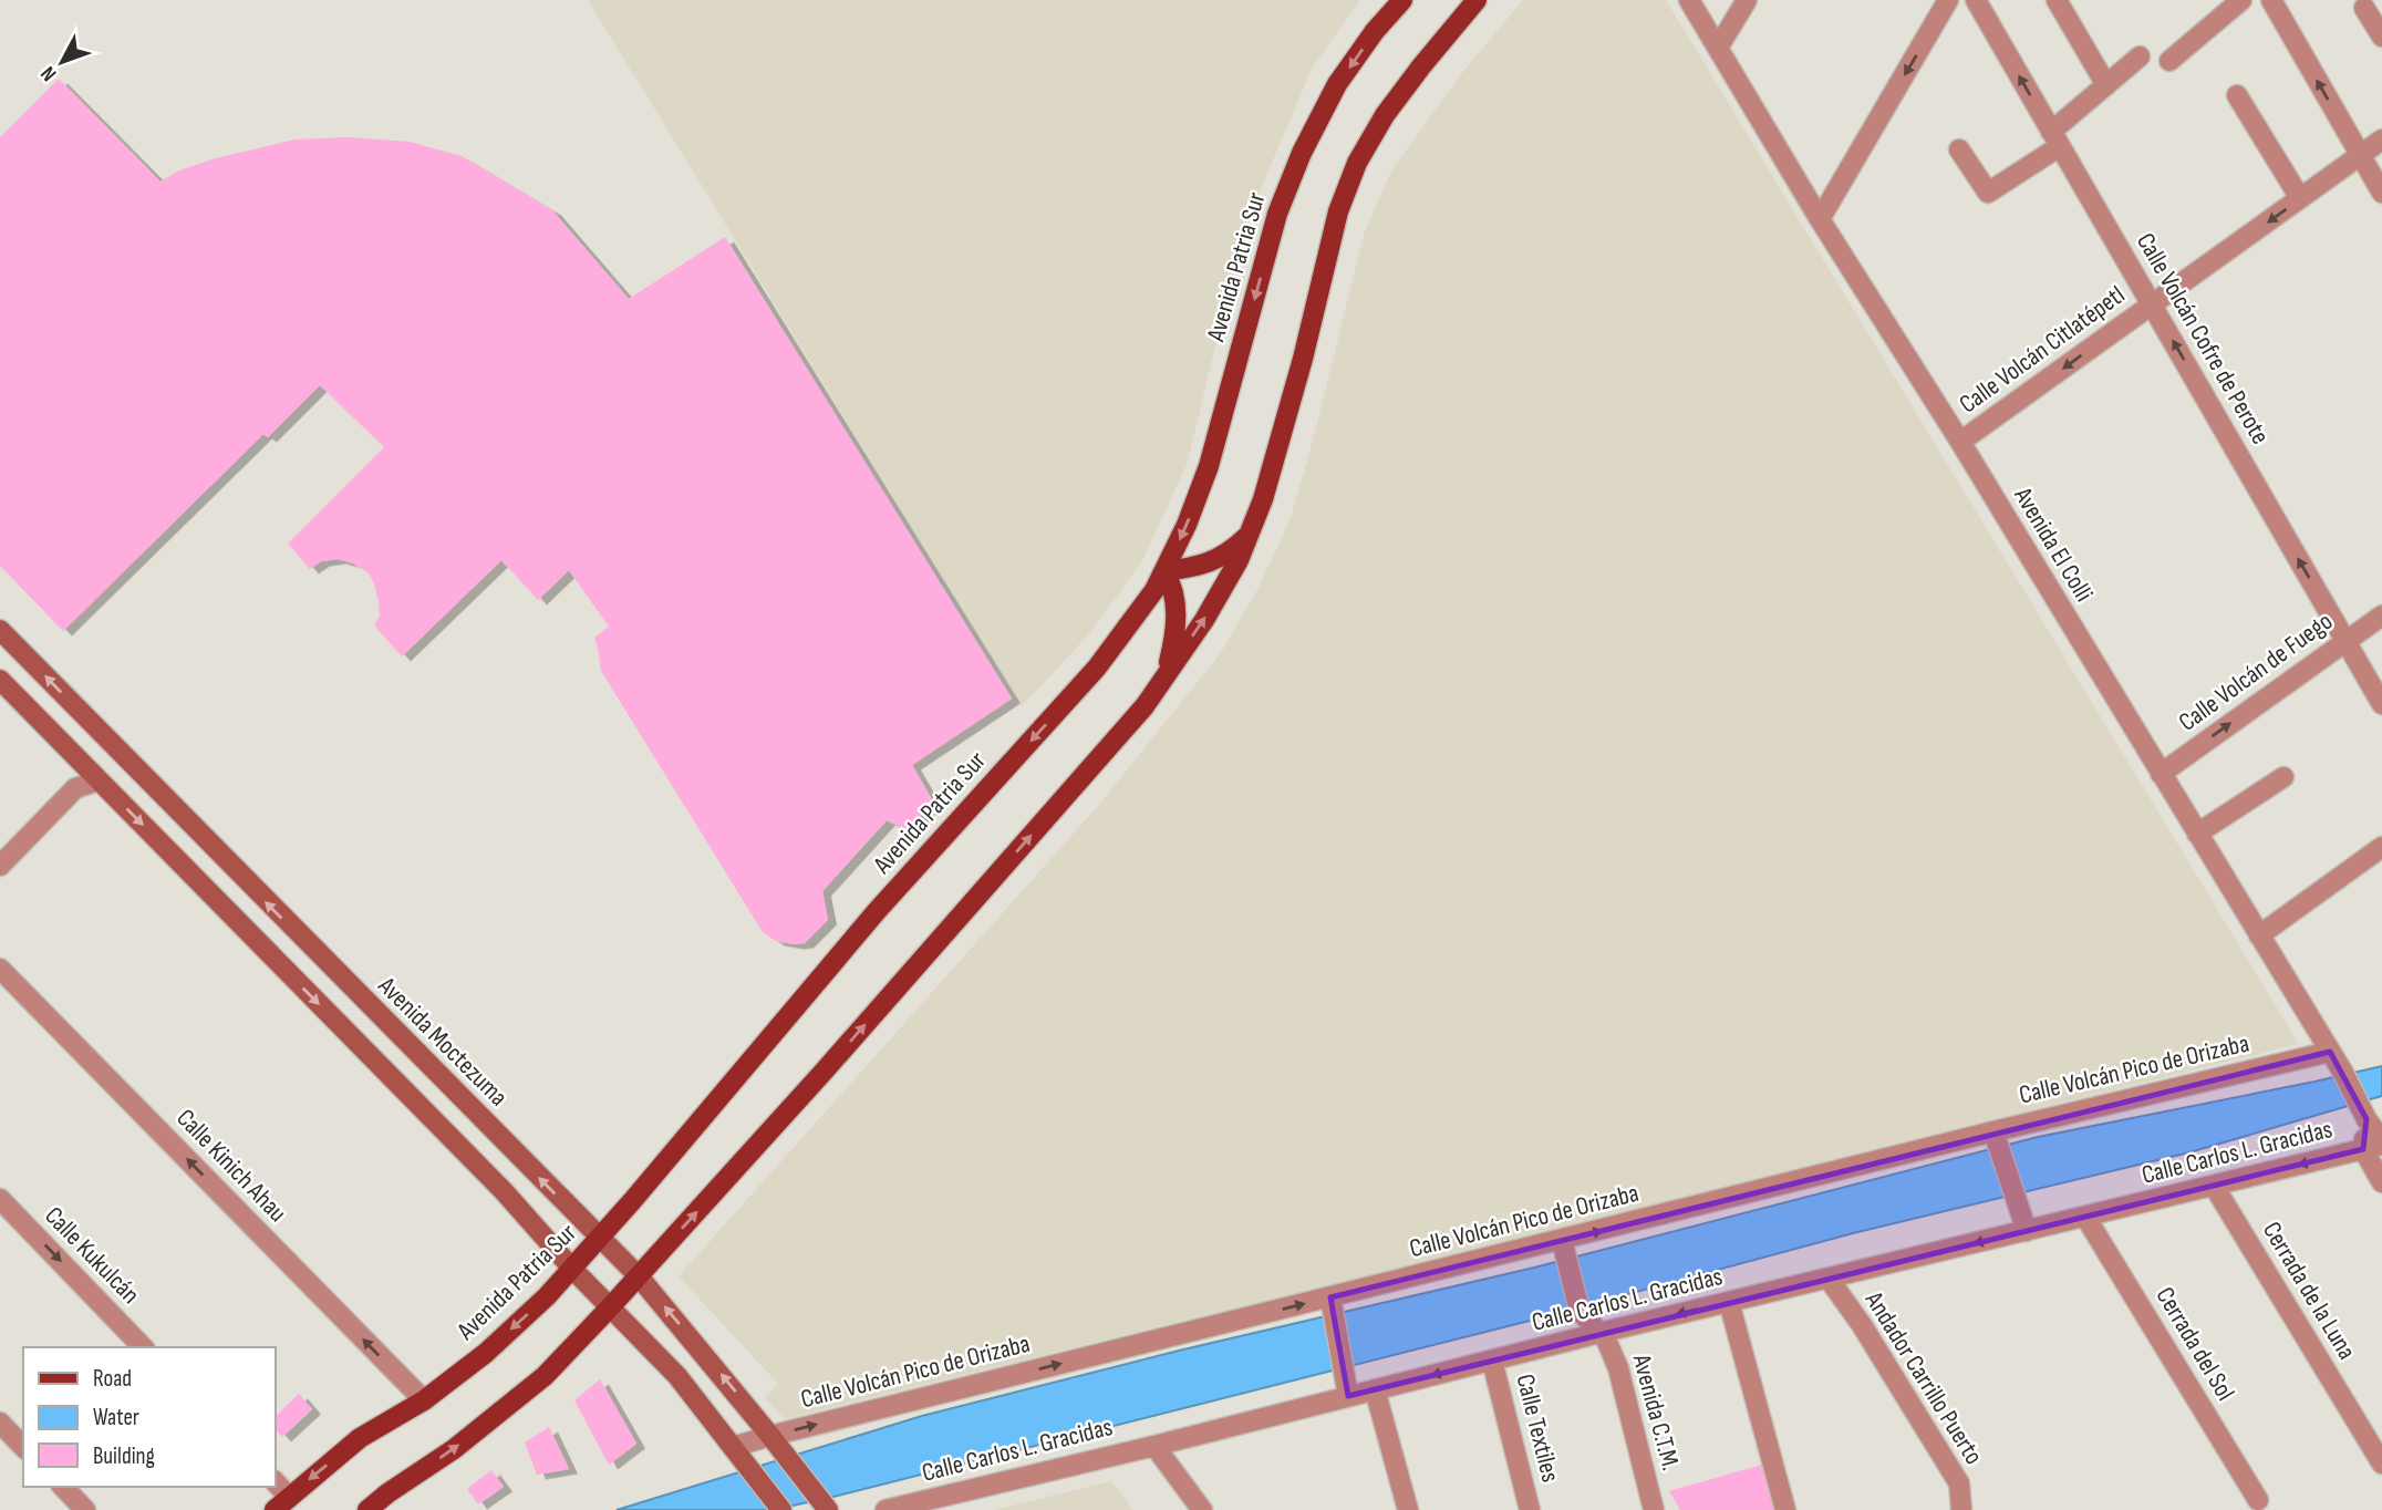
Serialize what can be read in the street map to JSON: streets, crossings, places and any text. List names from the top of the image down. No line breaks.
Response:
{"streets":{"main road":["Avenida Patria Sur"],"street":["Calle Volcán Cofre de Perote","Calle Volcán Citlatépetl","Avenida El Colli","Calle Volcán de Fuego","Avenida Moctezuma","Calle Volcán Pico de Orizaba","Calle Carlos L. Gracidas","Calle Kinich Ahau","Calle Kukulcán","Cerrada de la Luna","Cerrada del Sol","Andador Carrillo Puerto","Avenida C.T.M.","Calle Textiles"]},"crossings":[["Avenida Patria Sur","Avenida Moctezuma"],["Avenida Patria Sur","Calle Kinich Ahau"],["Calle Volcán Cofre de Perote","Calle Volcán Citlatépetl"],["Calle Volcán Cofre de Perote","Calle Volcán de Fuego"],["Calle Volcán Citlatépetl","Avenida El Colli"],["Avenida El Colli","Calle Volcán de Fuego"],["Avenida El Colli","Calle Volcán Pico de Orizaba"],["Avenida El Colli","Calle Carlos L. Gracidas"],["Avenida Moctezuma","Calle Volcán Pico de Orizaba"],["Calle Volcán Pico de Orizaba","Avenida C.T.M."],["Calle Carlos L. Gracidas","Cerrada de la Luna"],["Calle Carlos L. Gracidas","Cerrada del Sol"],["Calle Carlos L. Gracidas","Andador Carrillo Puerto"],["Calle Carlos L. Gracidas","Avenida C.T.M."],["Calle Carlos L. Gracidas","Calle Textiles"]],"one_way":["Calle Volcán Cofre de Perote","Calle Volcán Citlatépetl","Calle Volcán Pico de Orizaba","Calle Carlos L. Gracidas","Calle Kinich Ahau","Calle Kukulcán"],"legend":["Road","Water","Building"],"north":"bottom left"}
